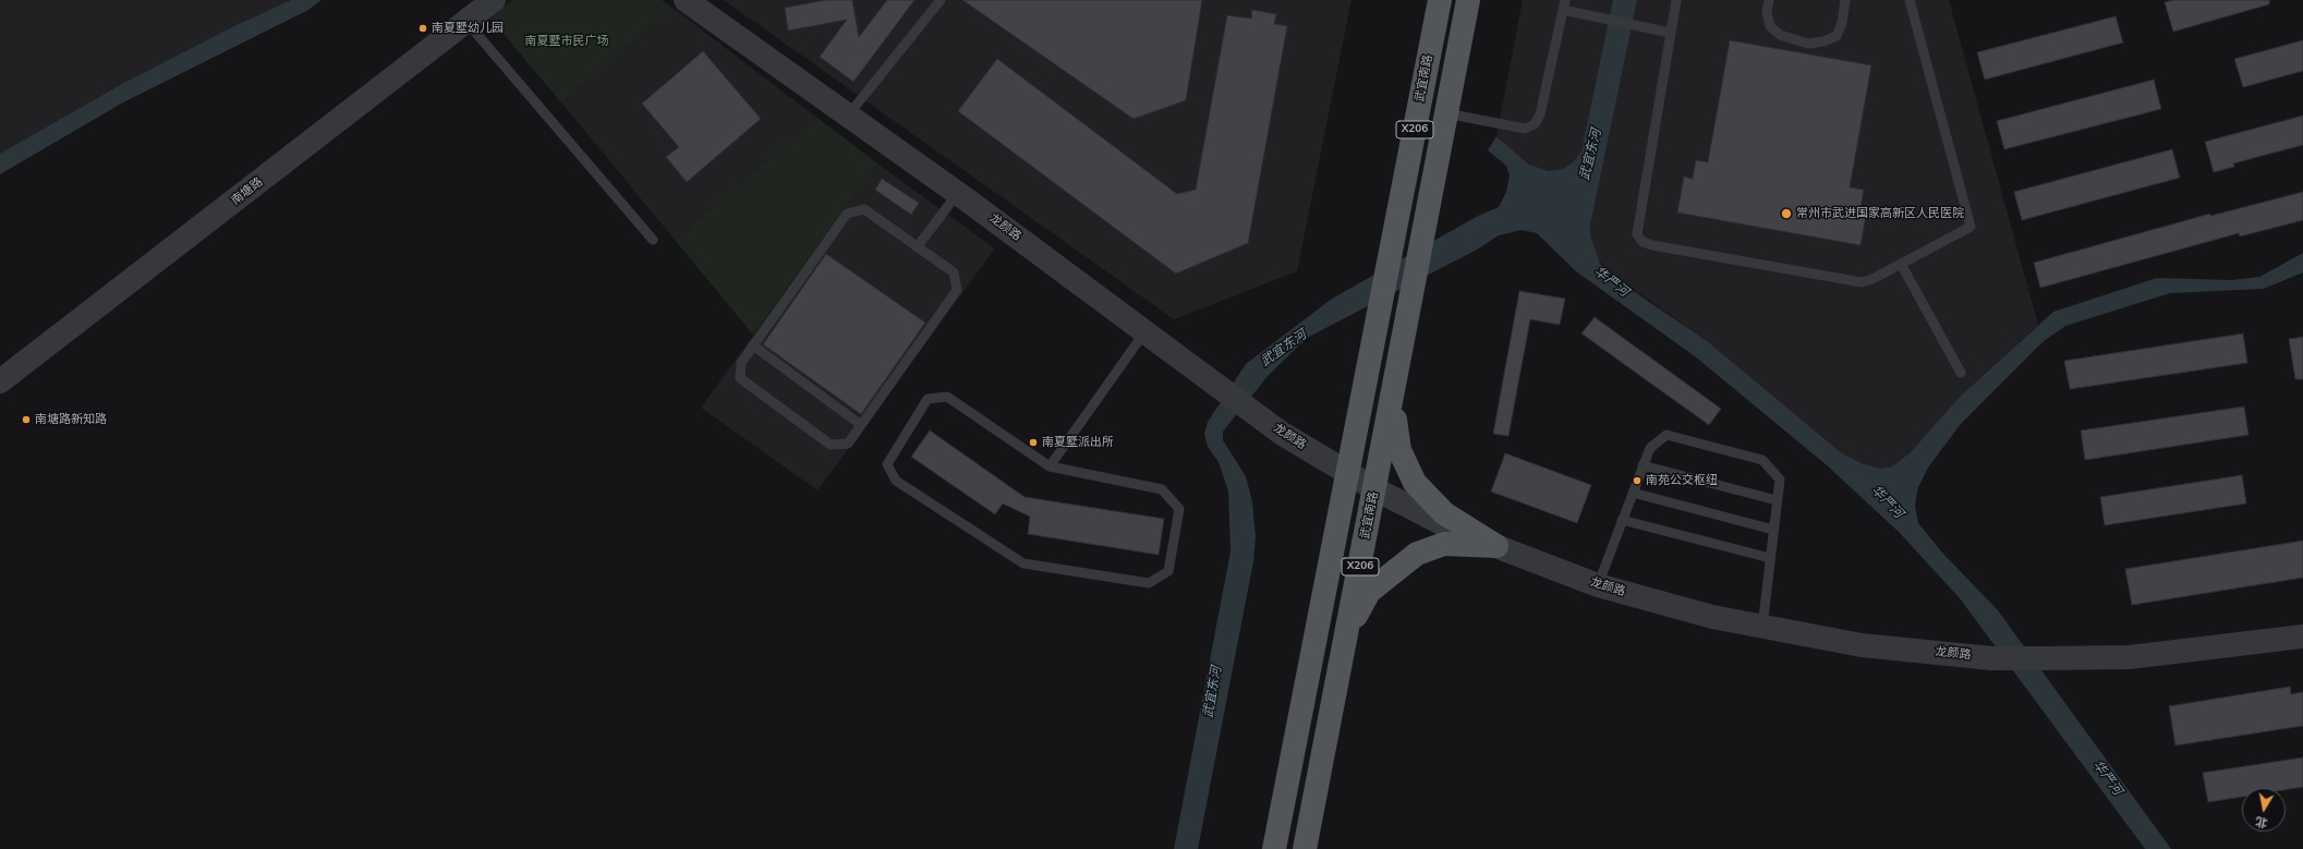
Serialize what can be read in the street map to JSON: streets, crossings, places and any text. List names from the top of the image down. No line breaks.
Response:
{"streets":{"main road":["武宜南路","X206"],"street":["南塘路","龙颜路"]},"crossings":[["武宜南路","X206"],["武宜南路","龙颜路"],["X206","龙颜路"]],"water":["武宜东河","华严河"],"parks":["南夏墅市民广场"],"places":["南夏墅幼儿园","常州市武进国家高新区人民医院","南塘路新知路","南夏墅派出所","南苑公交枢纽"],"north":"bottom"}
